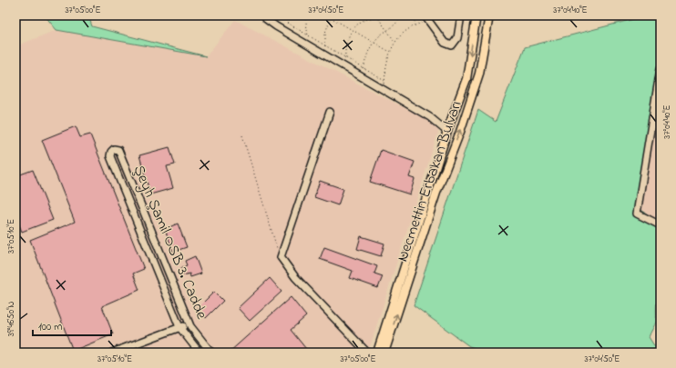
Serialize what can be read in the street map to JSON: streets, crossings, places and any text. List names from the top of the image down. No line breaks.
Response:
{"streets":{"main road":["Necmettin Erbakan Bulvarı"],"street":["Şeyh Şamil OSB 3. Cadde"]},"scale_bar":"100 m","coordinates":["37°05'00\"E","37°04'50\"E","37°04'40\"E","37°05'10\"E","39°46'50\"N"]}
